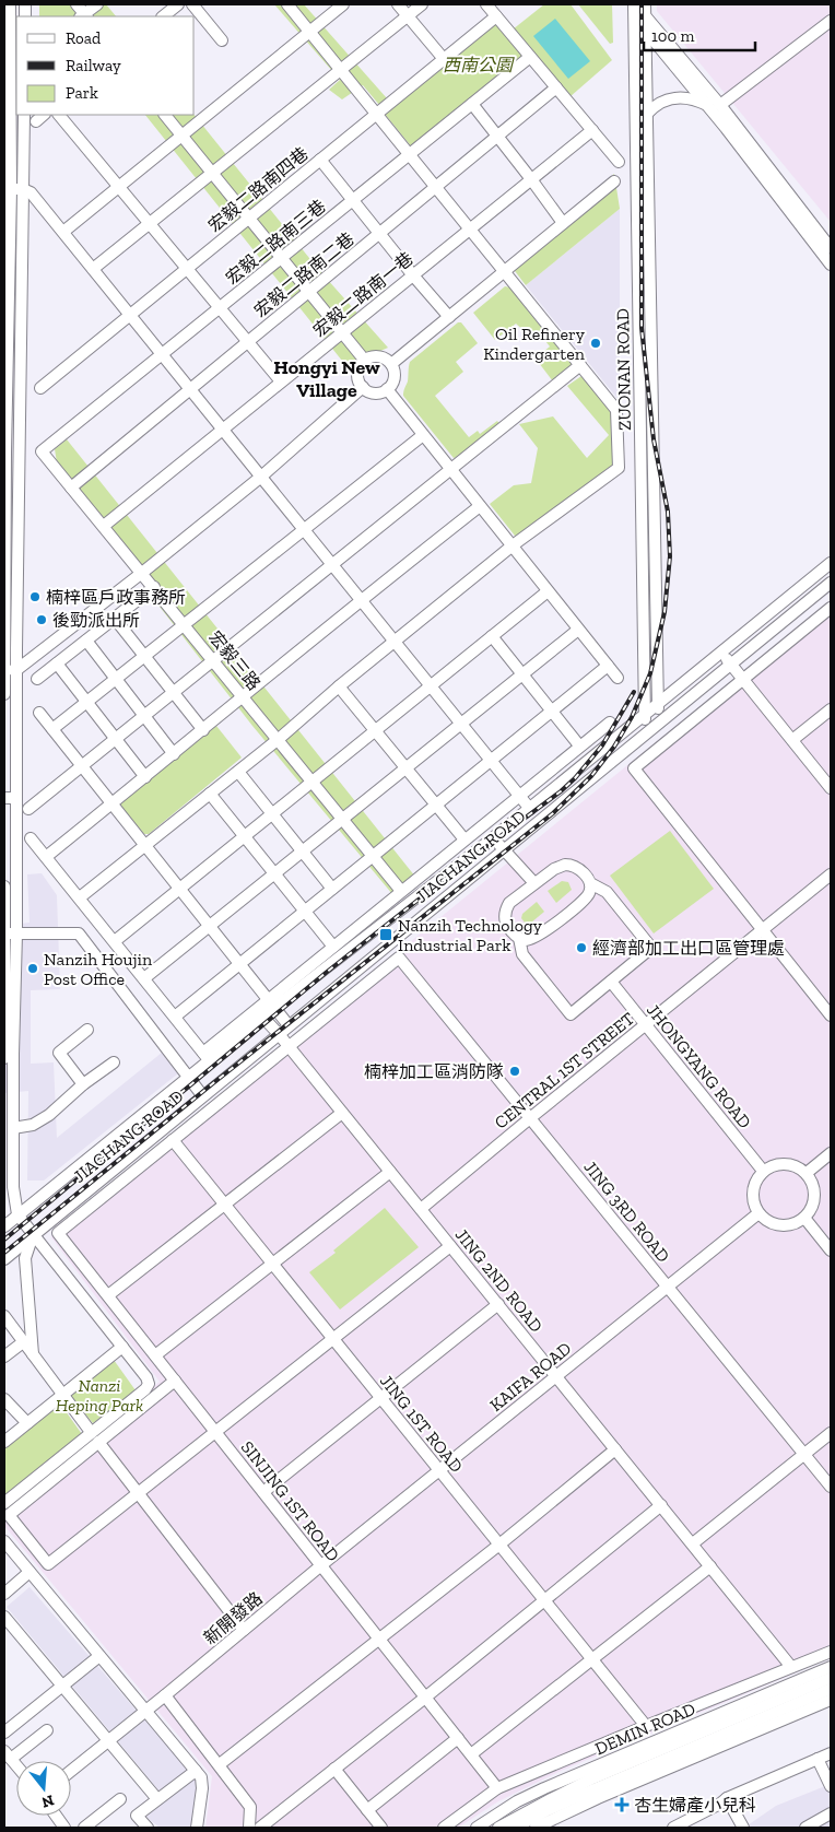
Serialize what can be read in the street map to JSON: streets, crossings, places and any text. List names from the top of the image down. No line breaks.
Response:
{"streets":{"street":["宏毅二路南四巷","宏毅二路南三巷","宏毅二路南二巷","宏毅二路南一巷","ZUONAN ROAD","宏毅三路","JIACHANG ROAD","JHONGYANG ROAD","CENTRAL 1ST STREET","JING 3RD ROAD","JING 2ND ROAD","KAIFA ROAD","JING 1ST ROAD","SINJING 1ST ROAD","新開發路","DEMIN ROAD"]},"crossings":[["宏毅二路南三巷","宏毅三路"],["宏毅二路南二巷","宏毅三路"],["宏毅二路南一巷","宏毅三路"],["ZUONAN ROAD","JIACHANG ROAD"],["JIACHANG ROAD","JING 2ND ROAD"],["JHONGYANG ROAD","CENTRAL 1ST STREET"],["JHONGYANG ROAD","KAIFA ROAD"],["CENTRAL 1ST STREET","JING 3RD ROAD"],["CENTRAL 1ST STREET","JING 2ND ROAD"],["JING 3RD ROAD","JING 2ND ROAD"],["JING 3RD ROAD","KAIFA ROAD"],["JING 2ND ROAD","KAIFA ROAD"],["KAIFA ROAD","JING 1ST ROAD"],["KAIFA ROAD","SINJING 1ST ROAD"],["KAIFA ROAD","新開發路"],["JING 1ST ROAD","SINJING 1ST ROAD"],["SINJING 1ST ROAD","新開發路"]],"districts":["Hongyi New Village"],"parks":["西南公園","Nanzi Heping Park"],"places":{"other":["Oil Refinery Kindergarten","楠梓區戶政事務所","後勁派出所","經濟部加工出口區管理處","Nanzih Houjin Post Office","楠梓加工區消防隊"],"transit":["Nanzih Technology Industrial Park"],"health":["杏生婦產小兒科"]},"legend":["Road","Railway","Park"],"scale_bar":"100 m","north":"bottom"}
